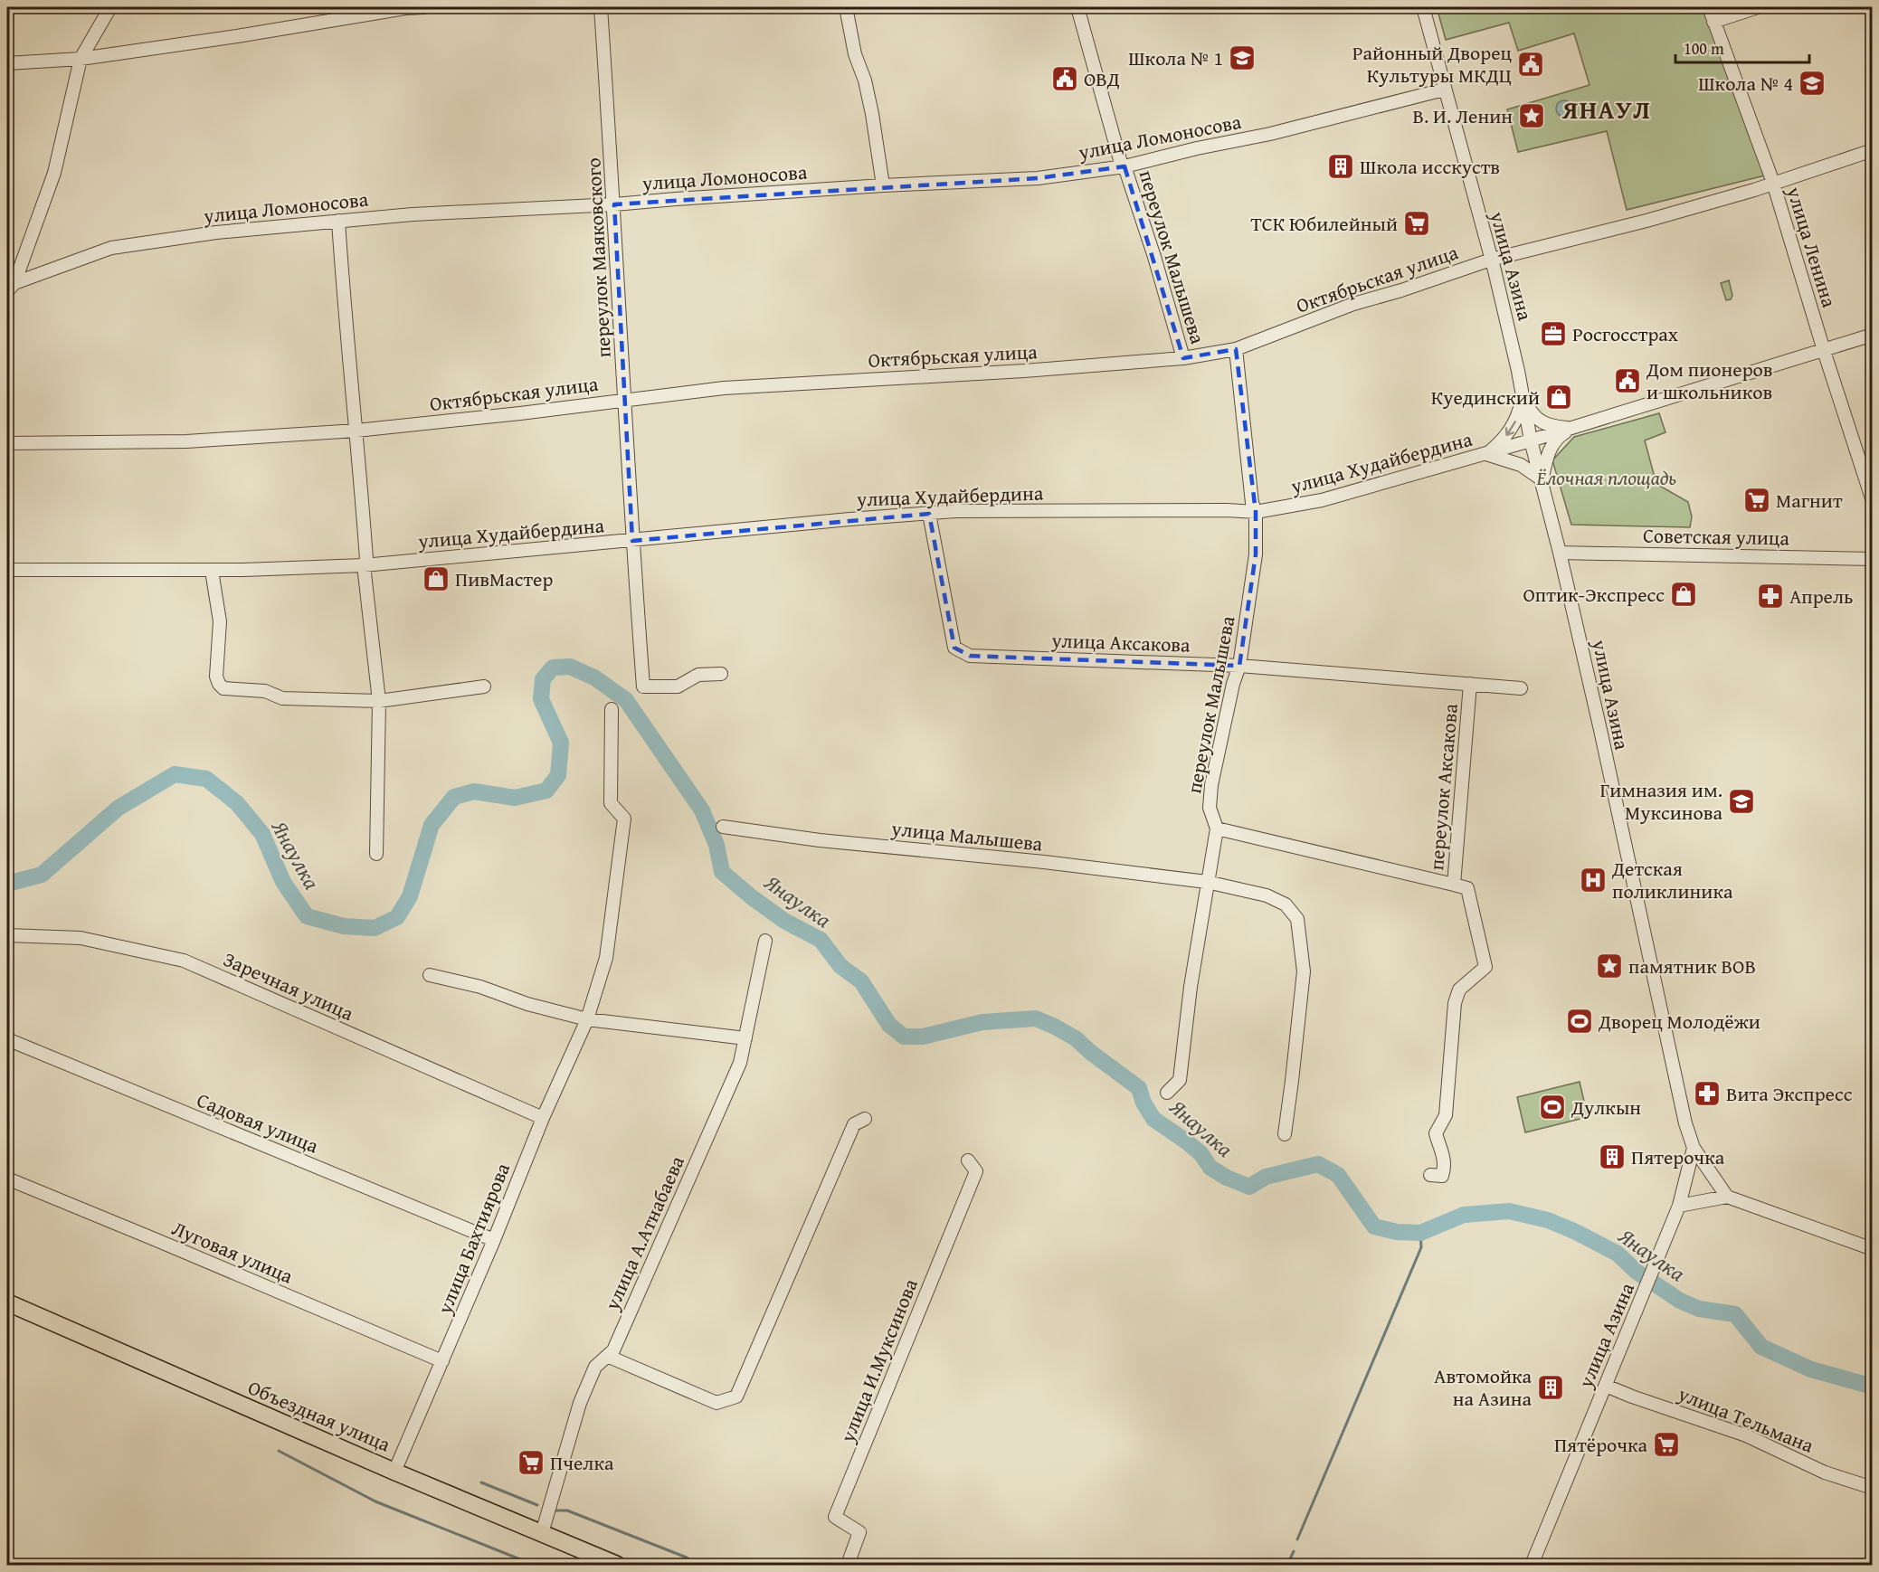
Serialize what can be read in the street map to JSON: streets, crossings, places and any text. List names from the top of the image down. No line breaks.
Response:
{"streets":{"main road":["Объездная улица"],"street":["улица Ломоносова","улица Ленина","переулок Малышева","переулок Маяковского","улица Азина","Октябрьская улица","улица Худайбердина","Советская улица","улица Аксакова","переулок Аксакова","улица Малышева","Заречная улица","Садовая улица","улица А.Атнабаева","улица Бахтиярова","Луговая улица","улица И.Муксинова","улица Тельмана"]},"crossings":[["улица Ломоносова","переулок Малышева"],["улица Ломоносова","переулок Маяковского"],["улица Ломоносова","улица Азина"],["улица Ленина","Октябрьская улица"],["улица Ленина","улица Худайбердина"],["переулок Малышева","Октябрьская улица"],["переулок Малышева","улица Худайбердина"],["переулок Малышева","улица Аксакова"],["переулок Малышева","улица Малышева"],["переулок Маяковского","Октябрьская улица"],["переулок Маяковского","улица Худайбердина"],["улица Азина","Октябрьская улица"],["улица Азина","улица Худайбердина"],["улица Азина","Советская улица"],["улица Азина","улица Тельмана"],["улица Худайбердина","улица Аксакова"],["улица Аксакова","переулок Аксакова"],["Заречная улица","улица Бахтиярова"],["Садовая улица","улица Бахтиярова"],["улица А.Атнабаева","Объездная улица"],["улица Бахтиярова","Луговая улица"],["улица Бахтиярова","Объездная улица"]],"districts":["ЯНАУЛ"],"water":["Янаулка"],"parks":["Ёлочная площадь"],"places":{"school or university":["Школа № 1","Школа № 4","Гимназия им. Муксинова"],"public building":["Районный Дворец Культуры МКДЦ","ОВД","Дом пионеров и школьников"],"place":["В. И. Ленин","памятник ВОВ"],"building":["Школа исскуств","Пятерочка","Автомойка на Азина"],"supermarket":["ТСК Юбилейный","Магнит","Пятёрочка","Пчелка"],"office":["Росгосстрах"],"shop":["Куединский","ПивМастер","Оптик-Экспресс"],"pharmacy":["Апрель","Вита Экспресс"],"hospital":["Детская поликлиника"],"sports":["Дворец Молодёжи","Дулкын"]},"scale_bar":"100 m"}
